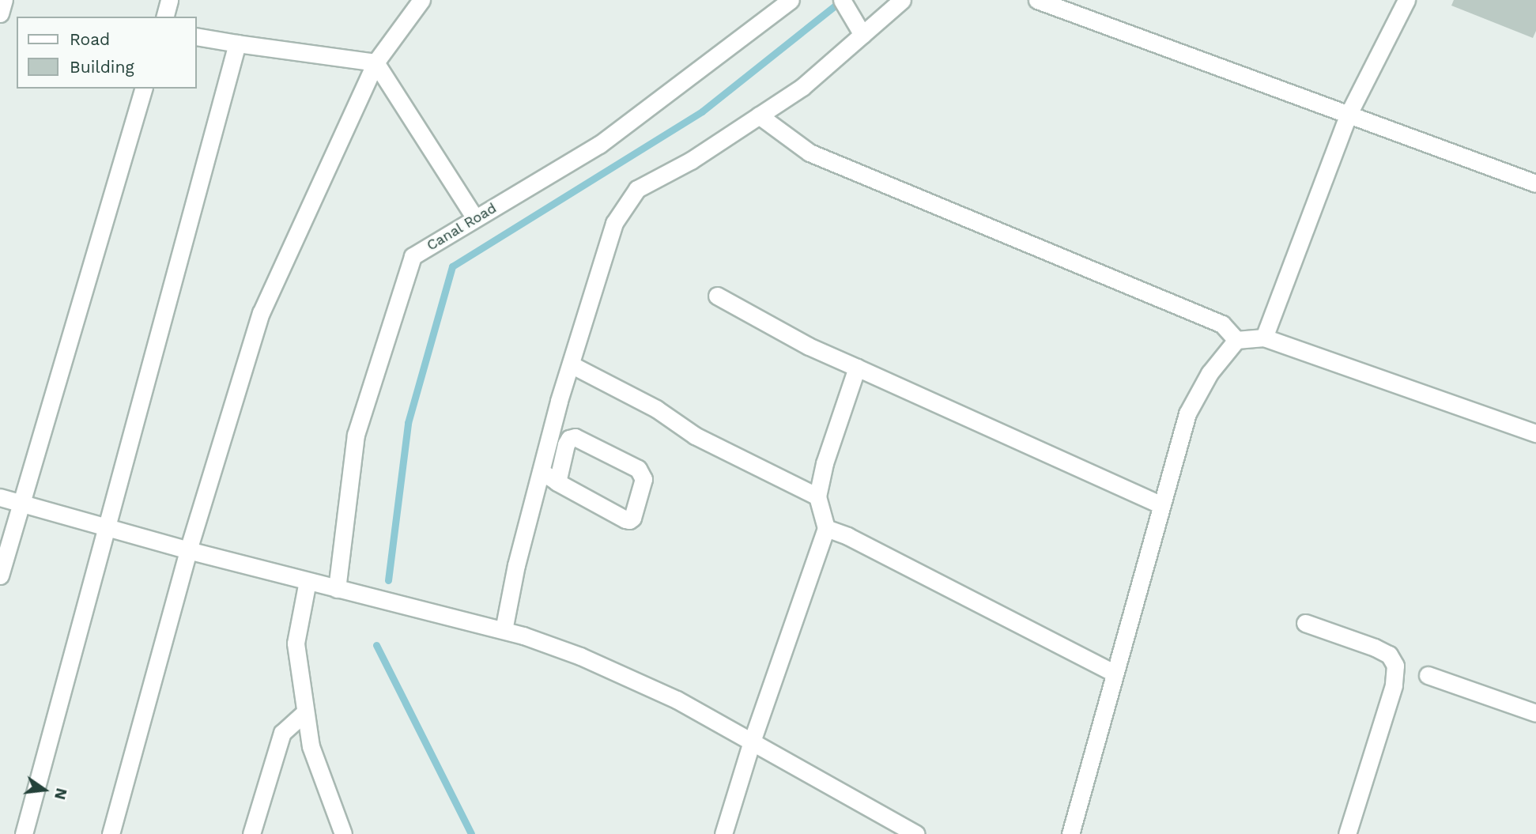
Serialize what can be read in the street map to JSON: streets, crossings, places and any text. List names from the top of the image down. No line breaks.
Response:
{"streets":{"street":["Canal Road"]},"legend":["Road","Building"],"north":"right"}
